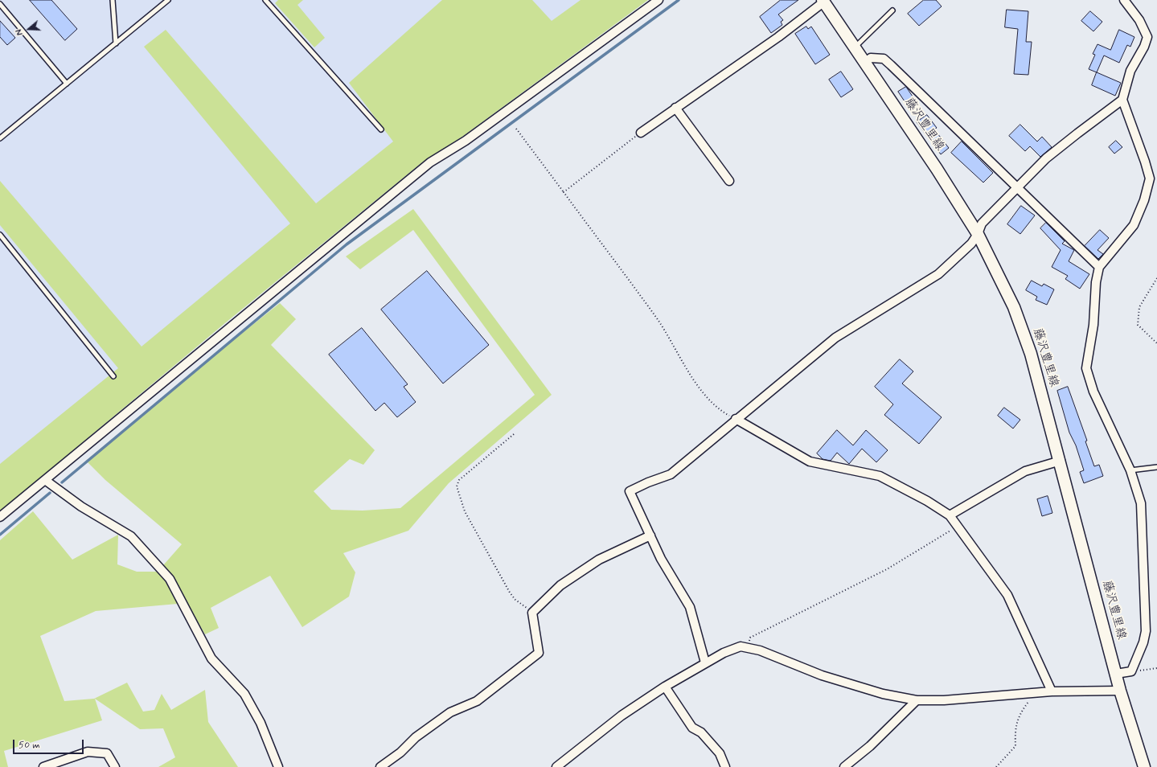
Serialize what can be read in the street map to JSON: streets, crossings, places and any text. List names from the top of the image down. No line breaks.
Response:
{"streets":{"main road":["藤沢豊里線"]},"scale_bar":"50 m","north":"left"}
